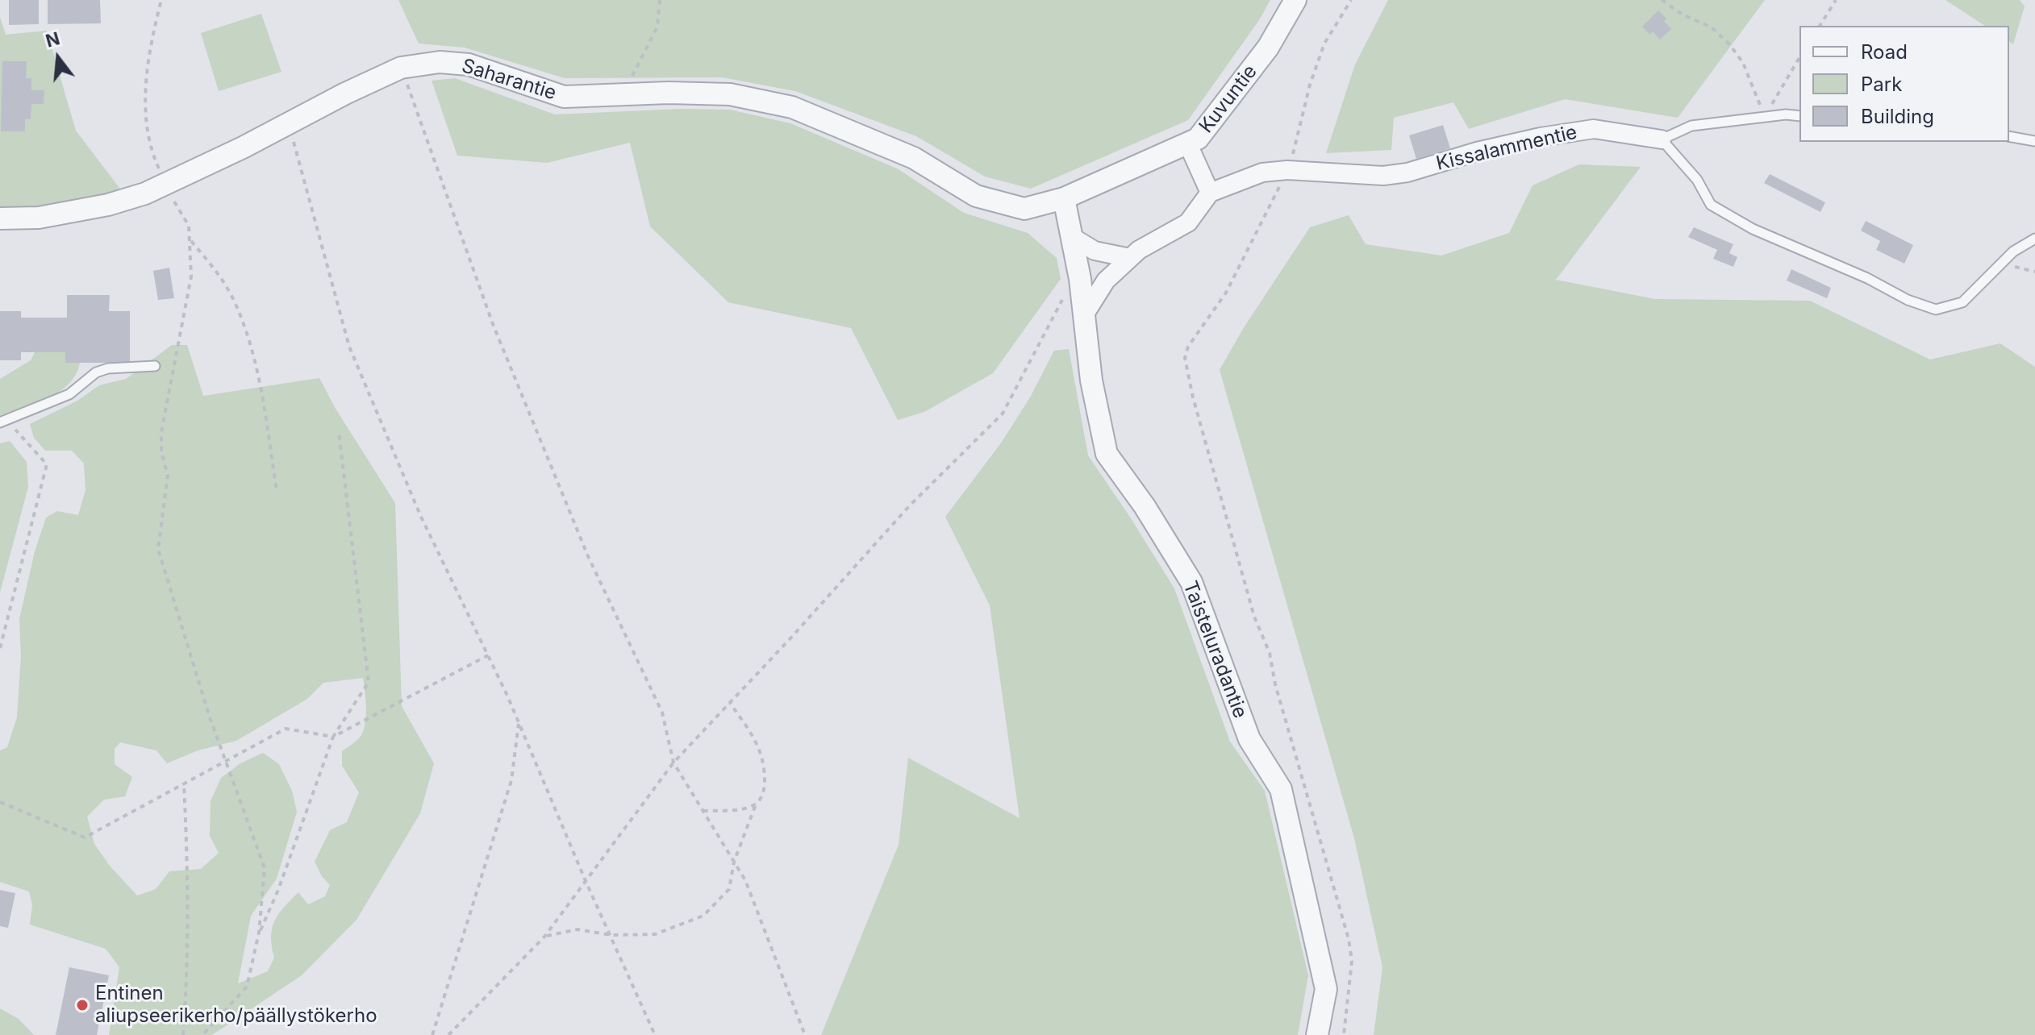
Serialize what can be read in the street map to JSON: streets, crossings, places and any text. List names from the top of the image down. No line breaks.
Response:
{"streets":{"street":["Saharantie","Kuvuntie","Kissalammentie","Taisteluradantie"]},"crossings":[["Saharantie","Kuvuntie"],["Saharantie","Taisteluradantie"],["Kuvuntie","Taisteluradantie"]],"places":["Entinen aliupseerikerho/päällystökerho"],"legend":["Road","Park","Building"],"north":"top"}
